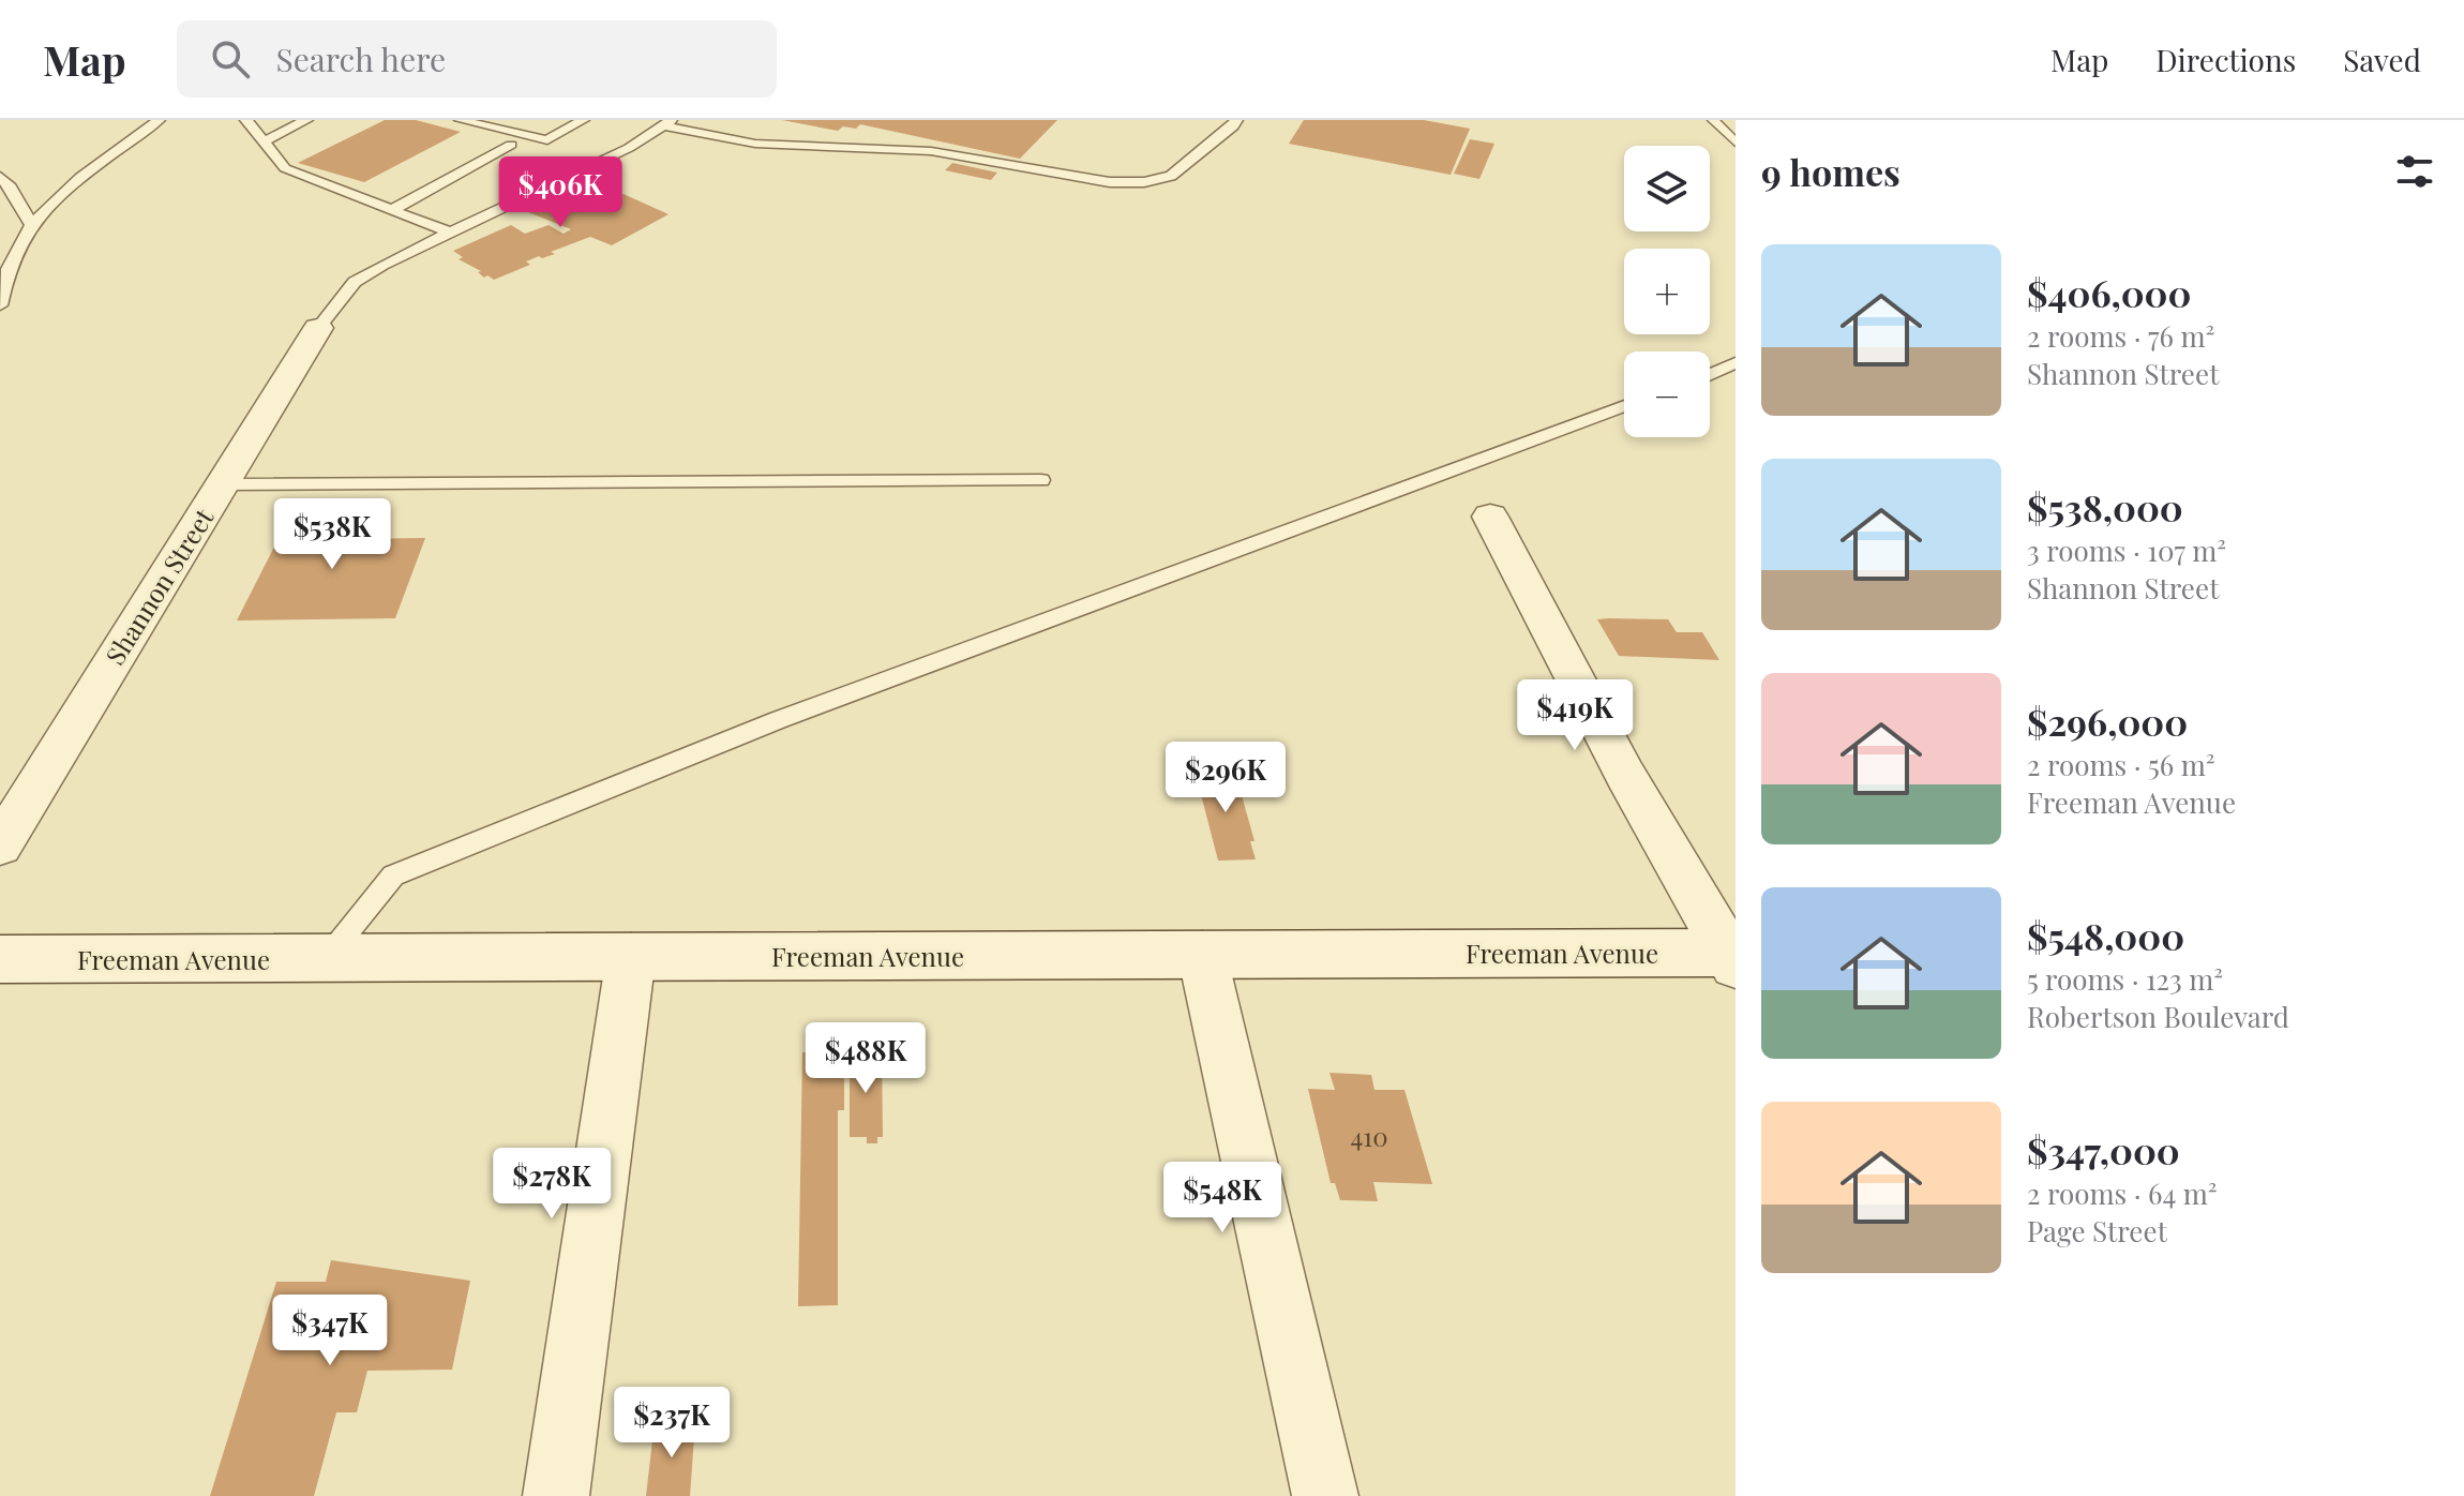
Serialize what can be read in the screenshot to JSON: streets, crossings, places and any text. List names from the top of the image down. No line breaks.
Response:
{"streets":{"street":["Shannon Street","Freeman Avenue"]},"house_numbers":["410"],"page":{"header":"Map","search":"Search here","nav":["Map","Directions","Saved"],"heading":"9 homes","map_buttons":["+","−"],"price":["$406K","$538K","$419K","$296K","$488K","$278K","$548K","$347K","$237K"],"list":[{"name":"$406,000","note":"2 rooms · 76 m² · Shannon Street"},{"name":"$538,000","note":"3 rooms · 107 m² · Shannon Street"},{"name":"$296,000","note":"2 rooms · 56 m² · Freeman Avenue"},{"name":"$548,000","note":"5 rooms · 123 m² · Robertson Boulevard"},{"name":"$347,000","note":"2 rooms · 64 m² · Page Street"}]}}
